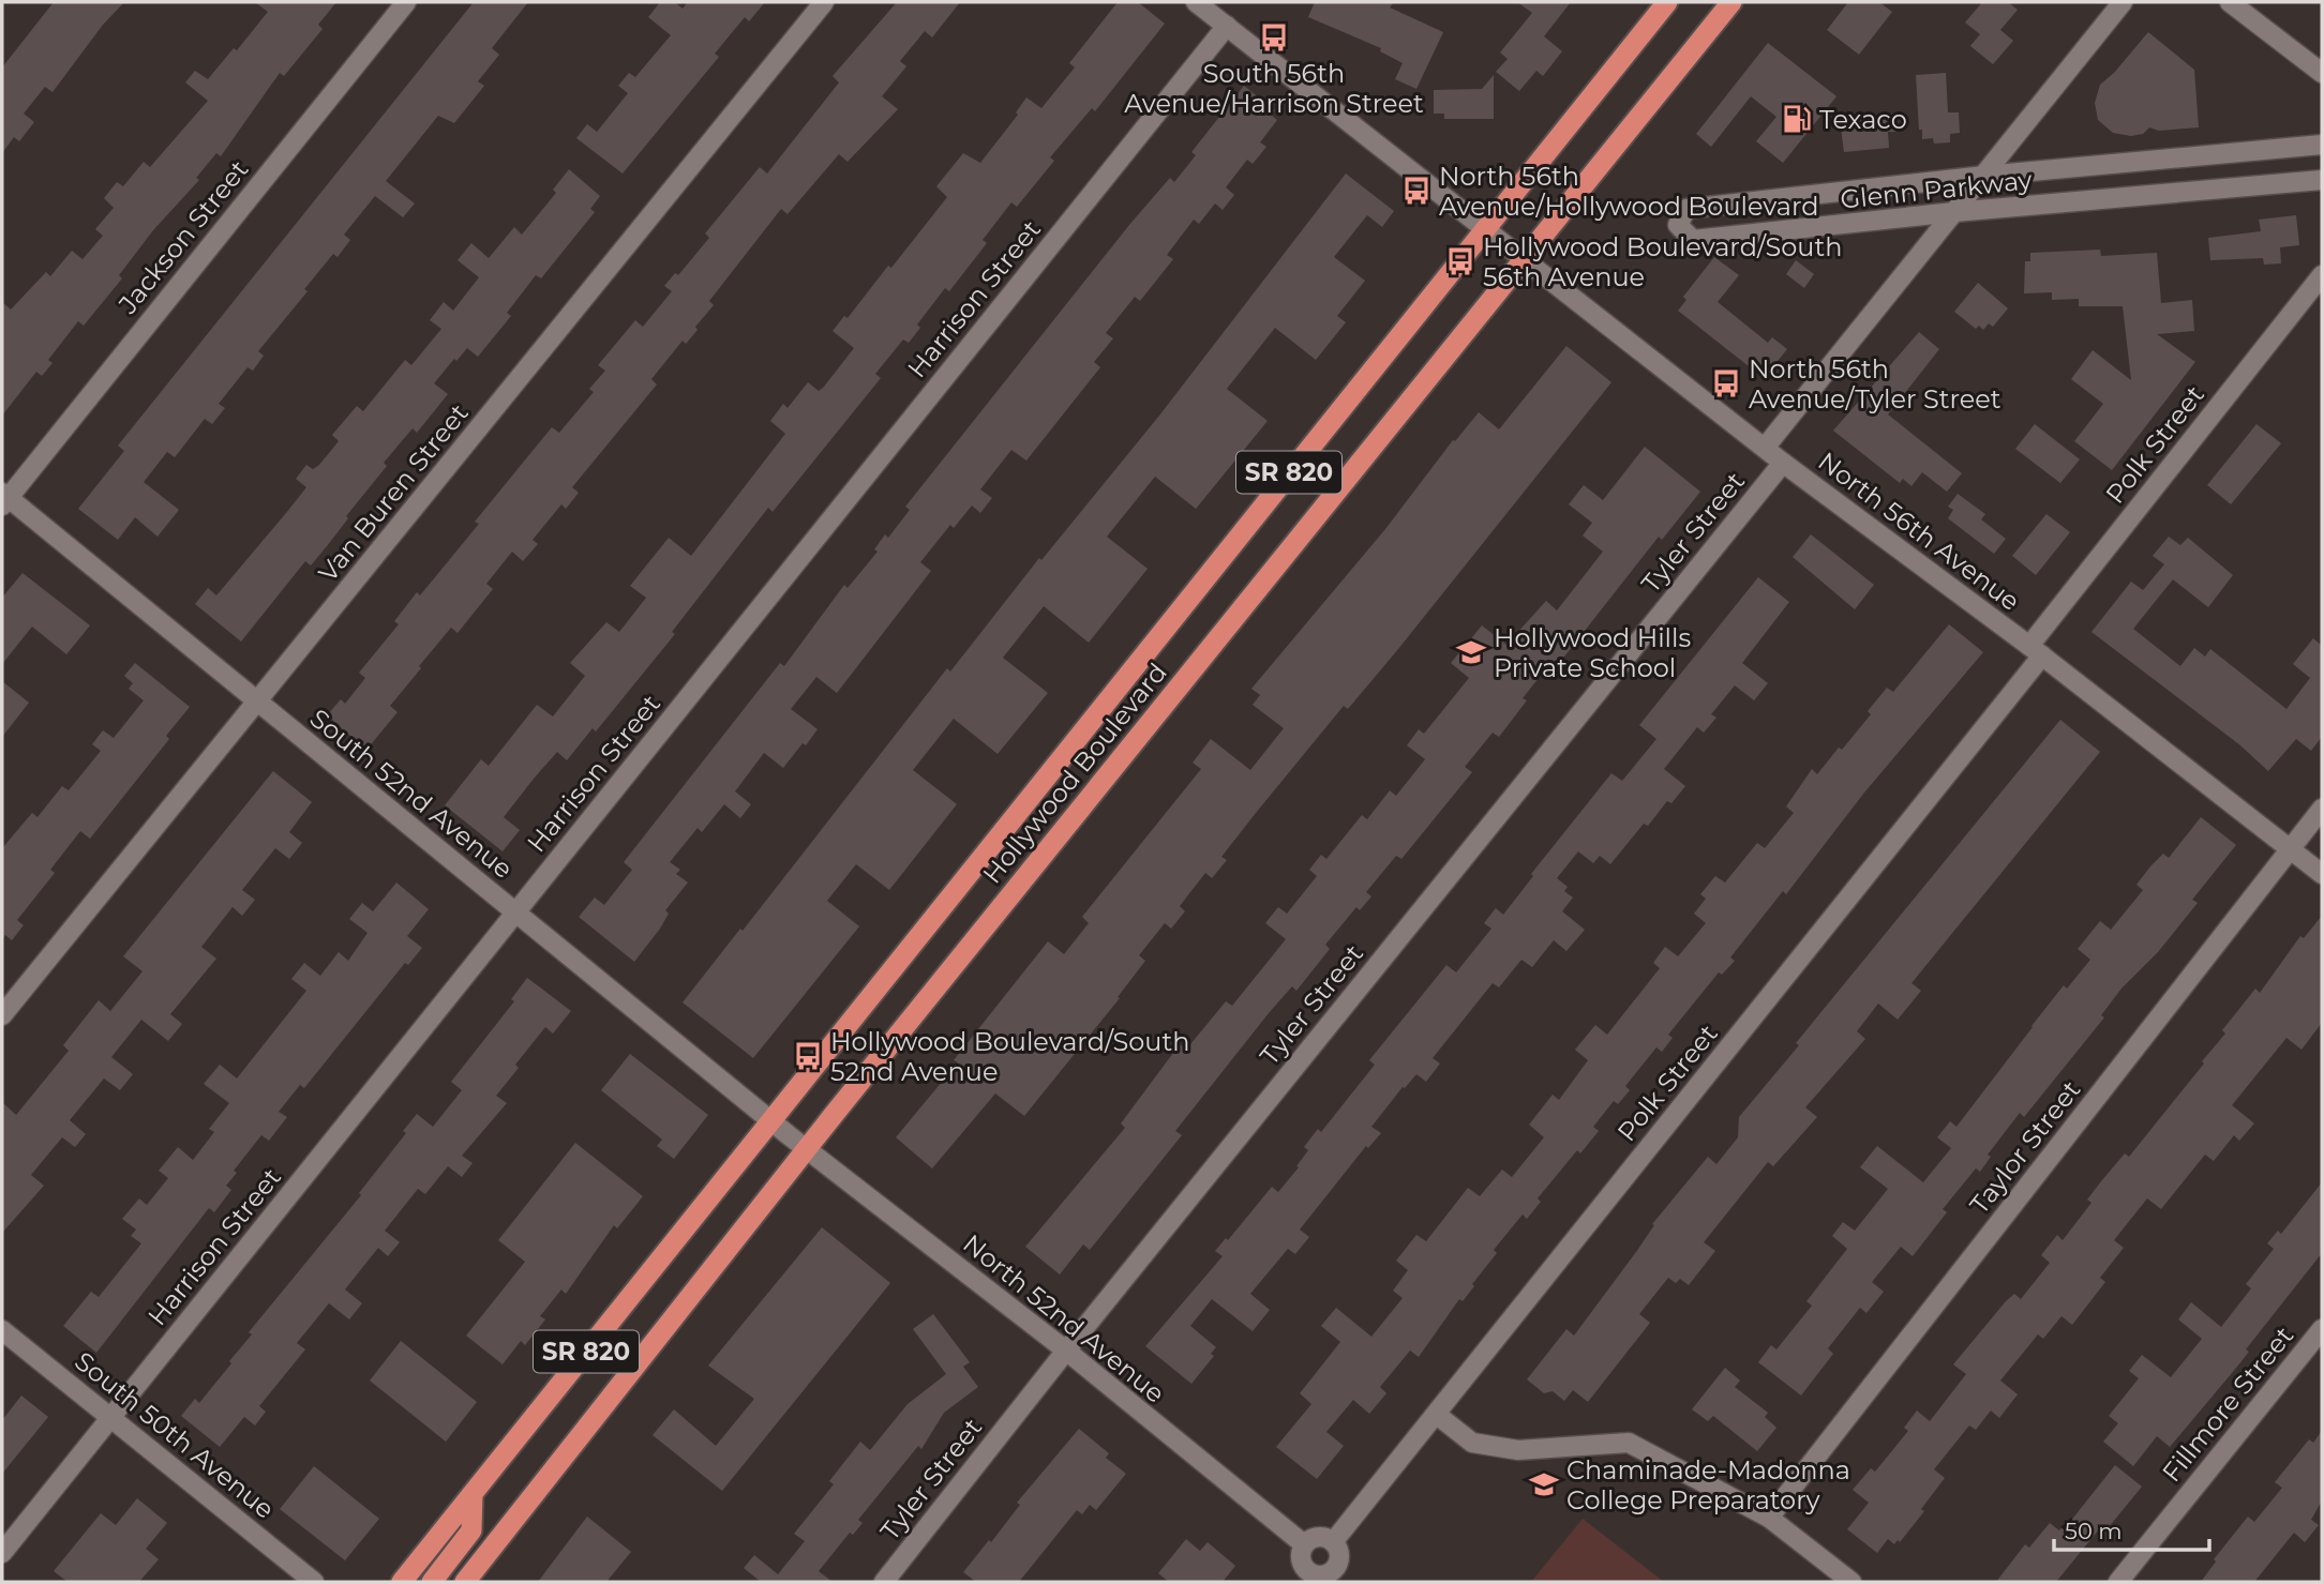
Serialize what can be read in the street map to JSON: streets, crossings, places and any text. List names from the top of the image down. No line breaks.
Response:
{"streets":{"highway":["SR 820","Hollywood Boulevard"],"street":["Glenn Parkway","Jackson Street","Harrison Street","Polk Street","Van Buren Street","North 56th Avenue","Tyler Street","South 52nd Avenue","Taylor Street","North 52nd Avenue","Fillmore Street","South 50th Avenue"]},"crossings":[["Glenn Parkway","Tyler Street"],["Jackson Street","South 52nd Avenue"],["Harrison Street","North 56th Avenue"],["Harrison Street","South 52nd Avenue"],["Harrison Street","South 50th Avenue"],["Polk Street","North 56th Avenue"],["Polk Street","North 52nd Avenue"],["Van Buren Street","South 52nd Avenue"],["North 56th Avenue","Tyler Street"],["North 56th Avenue","Hollywood Boulevard"],["North 56th Avenue","Taylor Street"],["Tyler Street","North 52nd Avenue"],["Hollywood Boulevard","South 52nd Avenue"],["Hollywood Boulevard","North 52nd Avenue"],["South 52nd Avenue","North 52nd Avenue"]],"places":{"bus stop":["South 56th Avenue/Harrison Street","North 56th Avenue/Hollywood Boulevard","Hollywood Boulevard/South 56th Avenue","North 56th Avenue/Tyler Street","Hollywood Boulevard/South 52nd Avenue"],"fuel station":["Texaco"],"school or university":["Hollywood Hills Private School","Chaminade-Madonna College Preparatory"]},"scale_bar":"50 m"}
